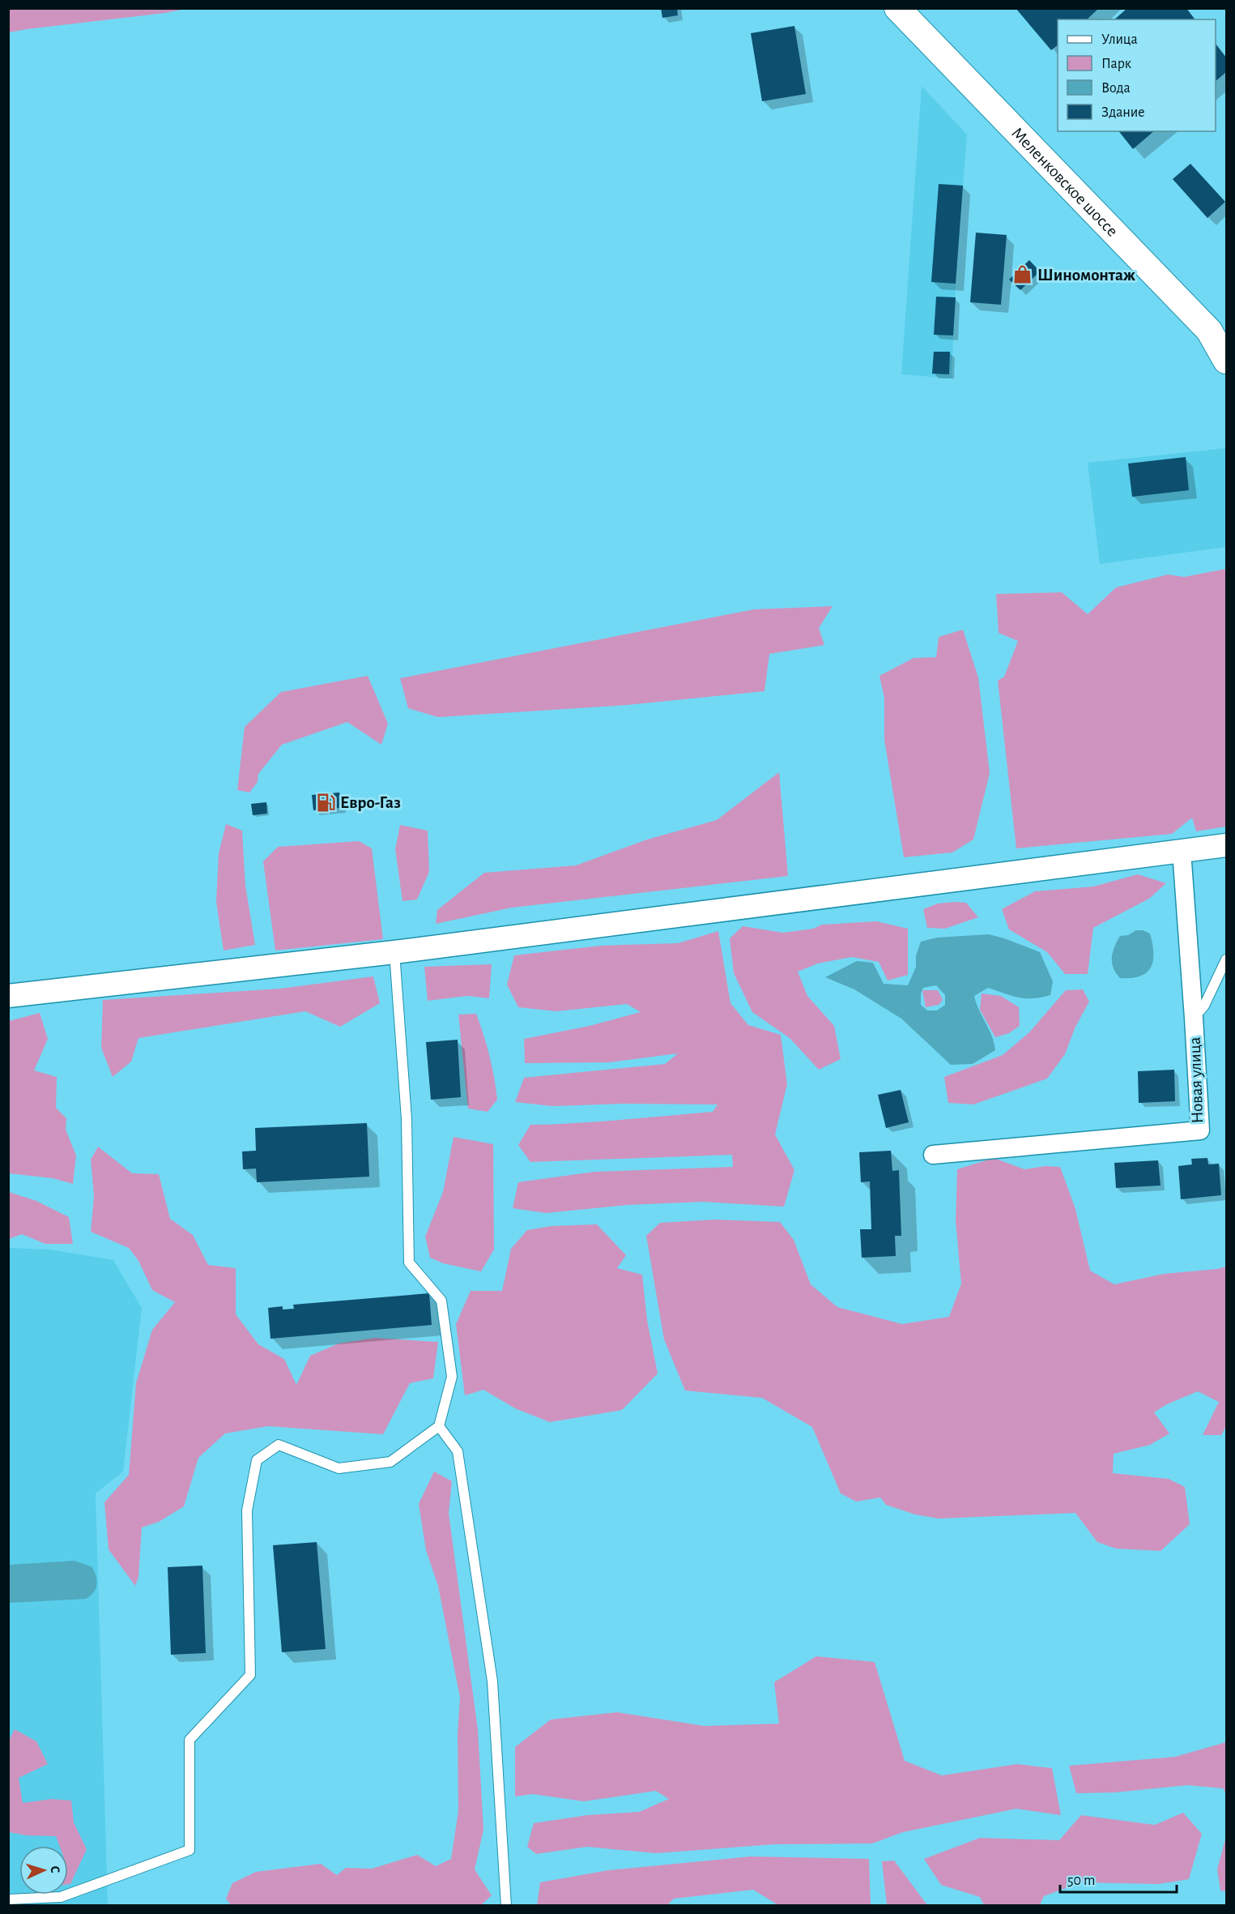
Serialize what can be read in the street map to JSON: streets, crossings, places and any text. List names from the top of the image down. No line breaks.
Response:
{"streets":{"main road":["Меленковское шоссе"],"street":["Новая улица"]},"places":{"shop":["Шиномонтаж"],"fuel station":["Евро-Газ"]},"legend":["Улица","Парк","Вода","Здание"],"scale_bar":"50 m","north":"right"}
